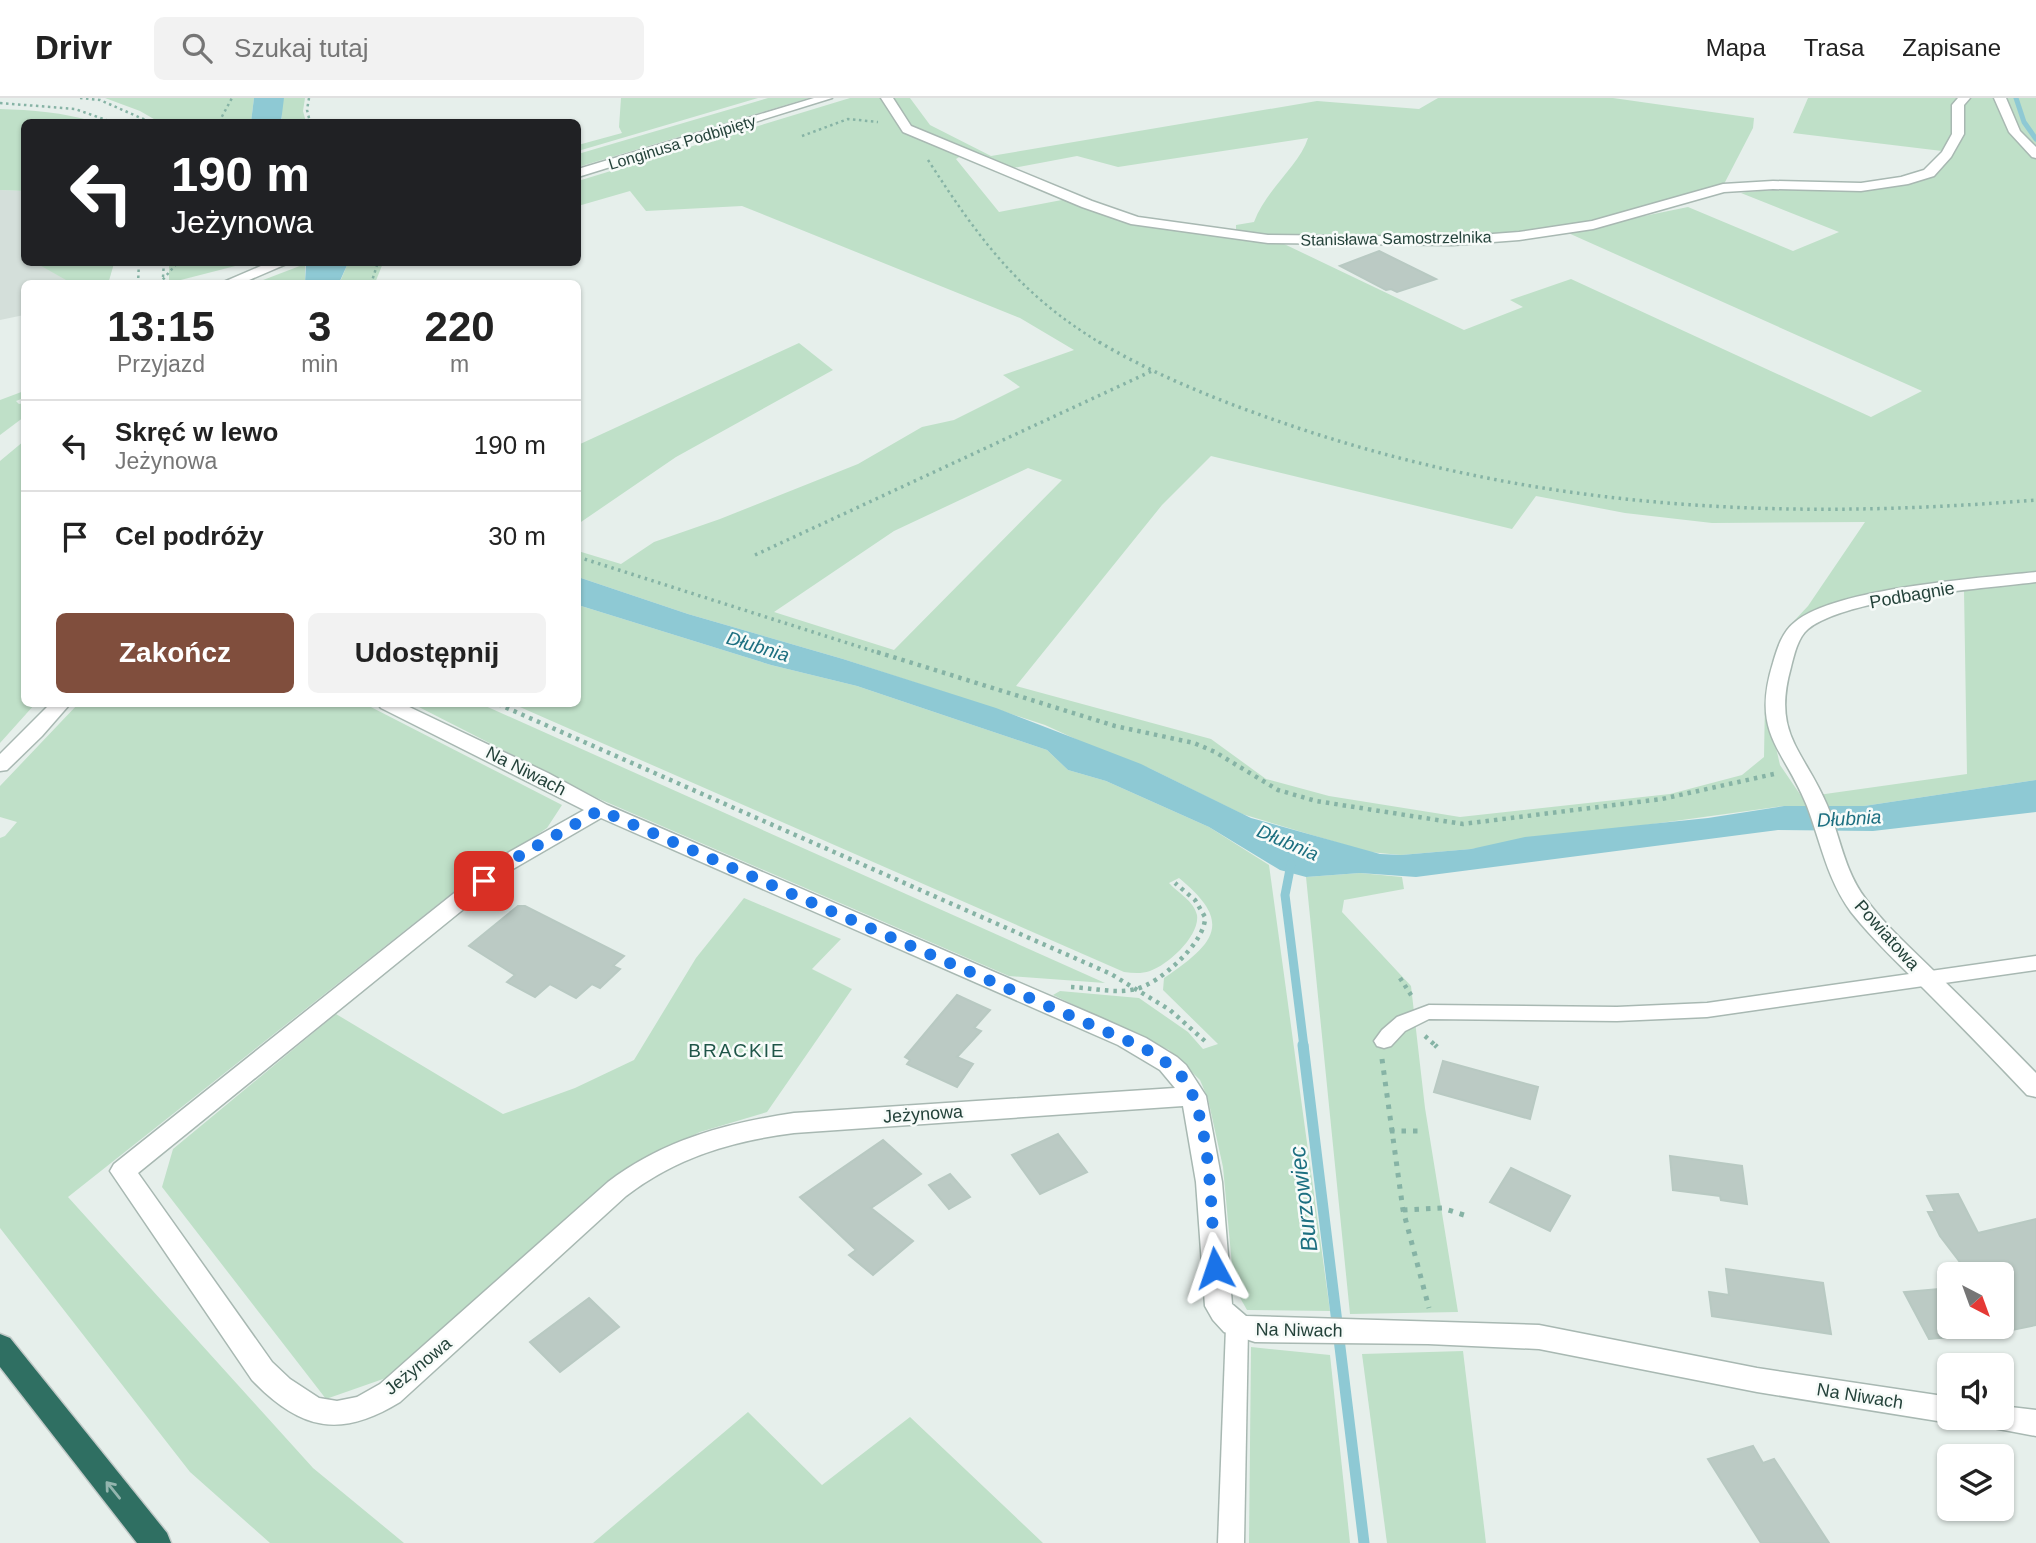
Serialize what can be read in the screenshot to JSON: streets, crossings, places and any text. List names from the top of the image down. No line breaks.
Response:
{"streets":{"street":["Longinusa Podbipięty","Stanisława Samostrzelnika","Podbagnie","Na Niwach","Powiatowa","Jeżynowa"]},"crossings":[["Podbagnie","Powiatowa"],["Na Niwach","Jeżynowa"]],"districts":["BRACKIE"],"water":["Dłubnia","Burzowiec"],"north":"bottom right","page":{"header":"Drivr","search":"Szukaj tutaj","nav":["Mapa","Trasa","Zapisane"],"turn":["190 m","Jeżynowa"],"eta":["13:15","Przyjazd","3","min","220","m"],"list":[{"name":"Skręć w lewo","note":"Jeżynowa","value":"190 m"},{"name":"Cel podróży","value":"30 m"}],"buttons":["Zakończ","Udostępnij"]}}
